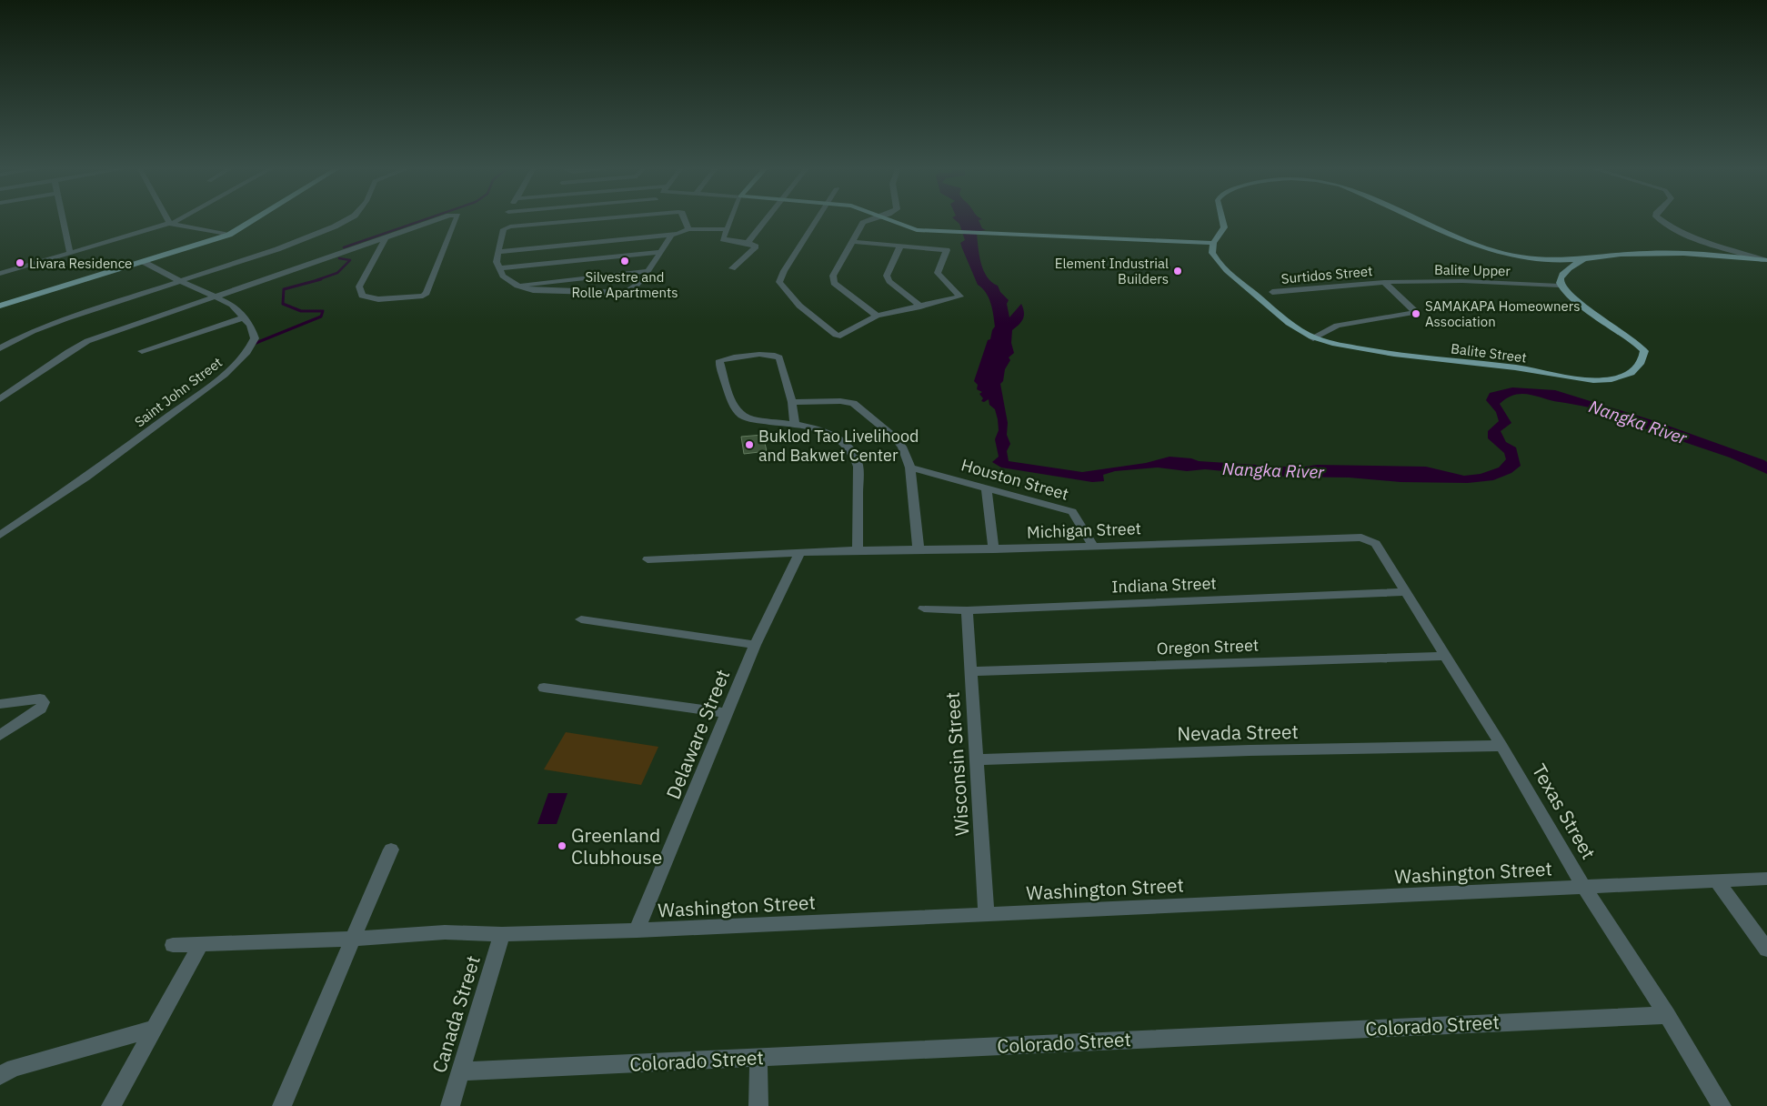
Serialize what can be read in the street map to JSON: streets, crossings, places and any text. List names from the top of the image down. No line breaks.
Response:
{"streets":{"main road":["Balite Street"],"street":["Balite Upper","Surtidos Street","Saint John Street","Houston Street","Michigan Street","Indiana Street","Oregon Street","Nevada Street","Delaware Street","Wisconsin Street","Texas Street","Washington Street","Canada Street","Colorado Street"]},"crossings":[["Balite Upper","Surtidos Street"],["Balite Upper","Balite Street"],["Houston Street","Michigan Street"],["Michigan Street","Delaware Street"],["Michigan Street","Texas Street"],["Indiana Street","Wisconsin Street"],["Indiana Street","Texas Street"],["Oregon Street","Wisconsin Street"],["Oregon Street","Texas Street"],["Nevada Street","Wisconsin Street"],["Nevada Street","Texas Street"],["Delaware Street","Washington Street"],["Wisconsin Street","Washington Street"],["Texas Street","Washington Street"],["Texas Street","Colorado Street"],["Washington Street","Canada Street"],["Canada Street","Colorado Street"]],"water":["Nangka River"],"places":["Silvestre and Rolle Apartments","Livara Residence","Element Industrial Builders","SAMAKAPA Homeowners Association","Buklod Tao Livelihood and Bakwet Center","Greenland Clubhouse"]}
